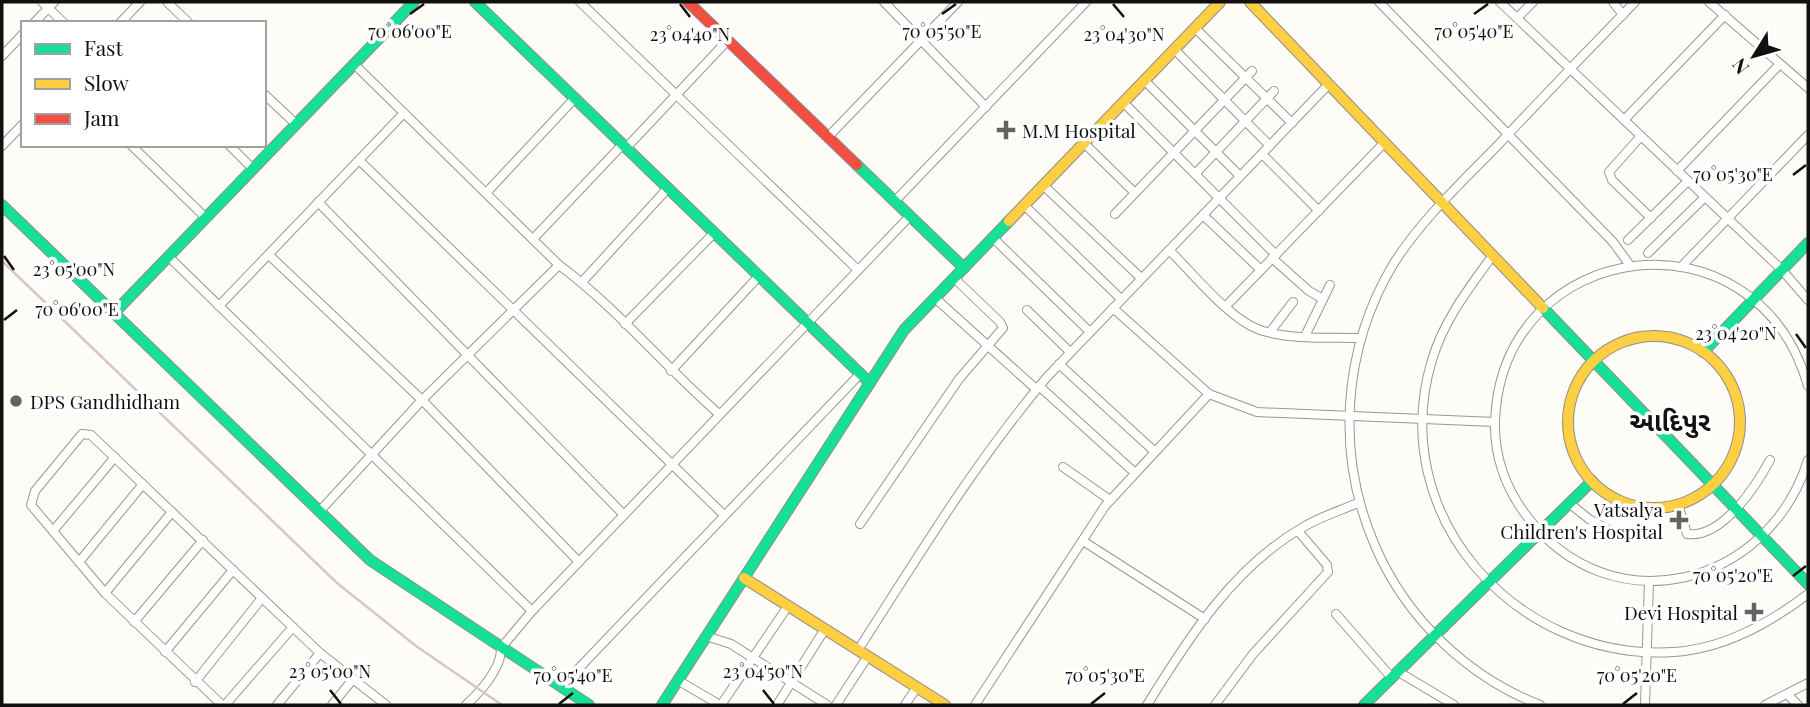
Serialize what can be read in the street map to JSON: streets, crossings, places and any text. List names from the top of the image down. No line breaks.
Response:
{"districts":["આદિપુર"],"places":{"health":["M.M Hospital","Vatsalya Children's Hospital","Devi Hospital"],"other":["DPS Gandhidham"]},"legend":["Fast","Slow","Jam"],"north":"bottom left","coordinates":["70°06'00\"E","70°05'50\"E","70°05'40\"E","23°04'40\"N","23°04'30\"N","70°05'30\"E","23°05'00\"N","23°04'20\"N","70°05'20\"E","23°04'50\"N"]}
